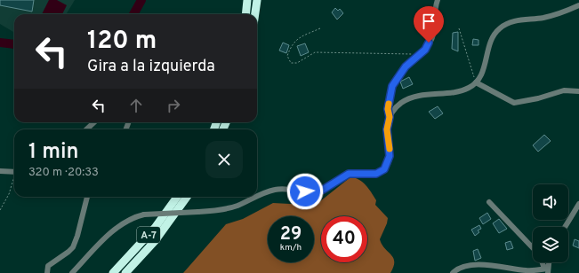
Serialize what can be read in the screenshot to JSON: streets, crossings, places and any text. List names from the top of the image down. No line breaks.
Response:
{"streets":{"highway":["A-7"]},"page":{"turn":["120 m","Gira a la izquierda"],"heading":["1 min","320 m · 20:33"],"speed":"29 km/h","limit":"40"}}
